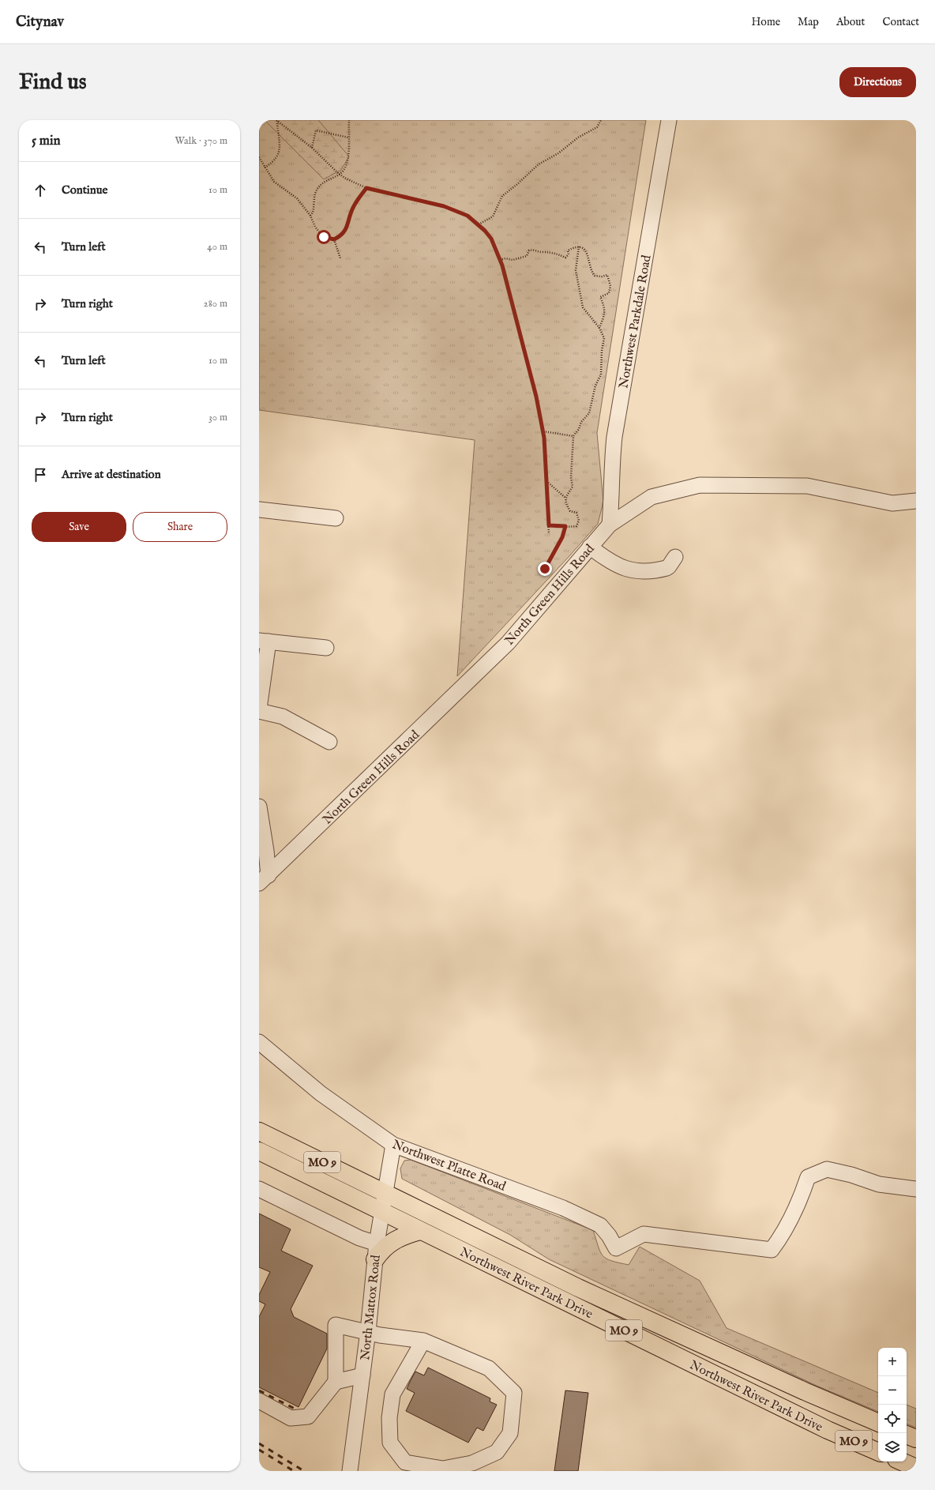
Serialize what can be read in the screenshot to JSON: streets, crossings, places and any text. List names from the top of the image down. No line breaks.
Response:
{"streets":{"main road":["MO 9","Northwest River Park Drive"],"street":["Northwest Parkdale Road","North Green Hills Road","Northwest Platte Road","North Mattox Road"]},"crossings":[["Northwest Parkdale Road","North Green Hills Road"],["Northwest Platte Road","North Mattox Road"],["Northwest River Park Drive","North Mattox Road"]],"page":{"header":"Citynav","nav":["Home","Map","About","Contact"],"buttons":["Directions",["Save","Share"]],"title":"Find us","heading":["5 min","Walk · 370 m"],"list":[["Continue","10 m"],["Turn left","40 m"],["Turn right","280 m"],["Turn left","10 m"],["Turn right","30 m"],"Arrive at destination"],"map_buttons":["+","−"]}}
